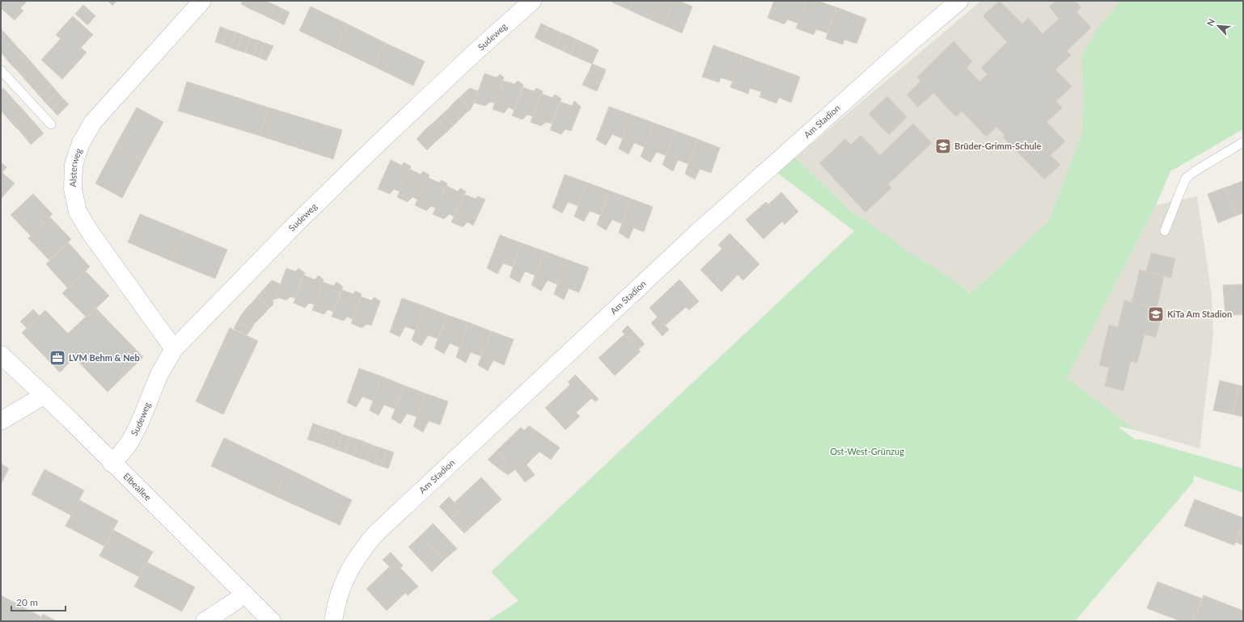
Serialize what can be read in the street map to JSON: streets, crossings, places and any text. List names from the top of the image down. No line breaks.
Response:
{"streets":{"street":["Sudeweg","Am Stadion","Alsterweg","Elbeallee"]},"crossings":[["Sudeweg","Alsterweg"],["Sudeweg","Elbeallee"]],"parks":["Ost-West-Grünzug"],"places":{"school or university":["Brüder-Grimm-Schule","KiTa Am Stadion"],"office":["LVM Behm & Neb"]},"scale_bar":"20 m","north":"top left"}
